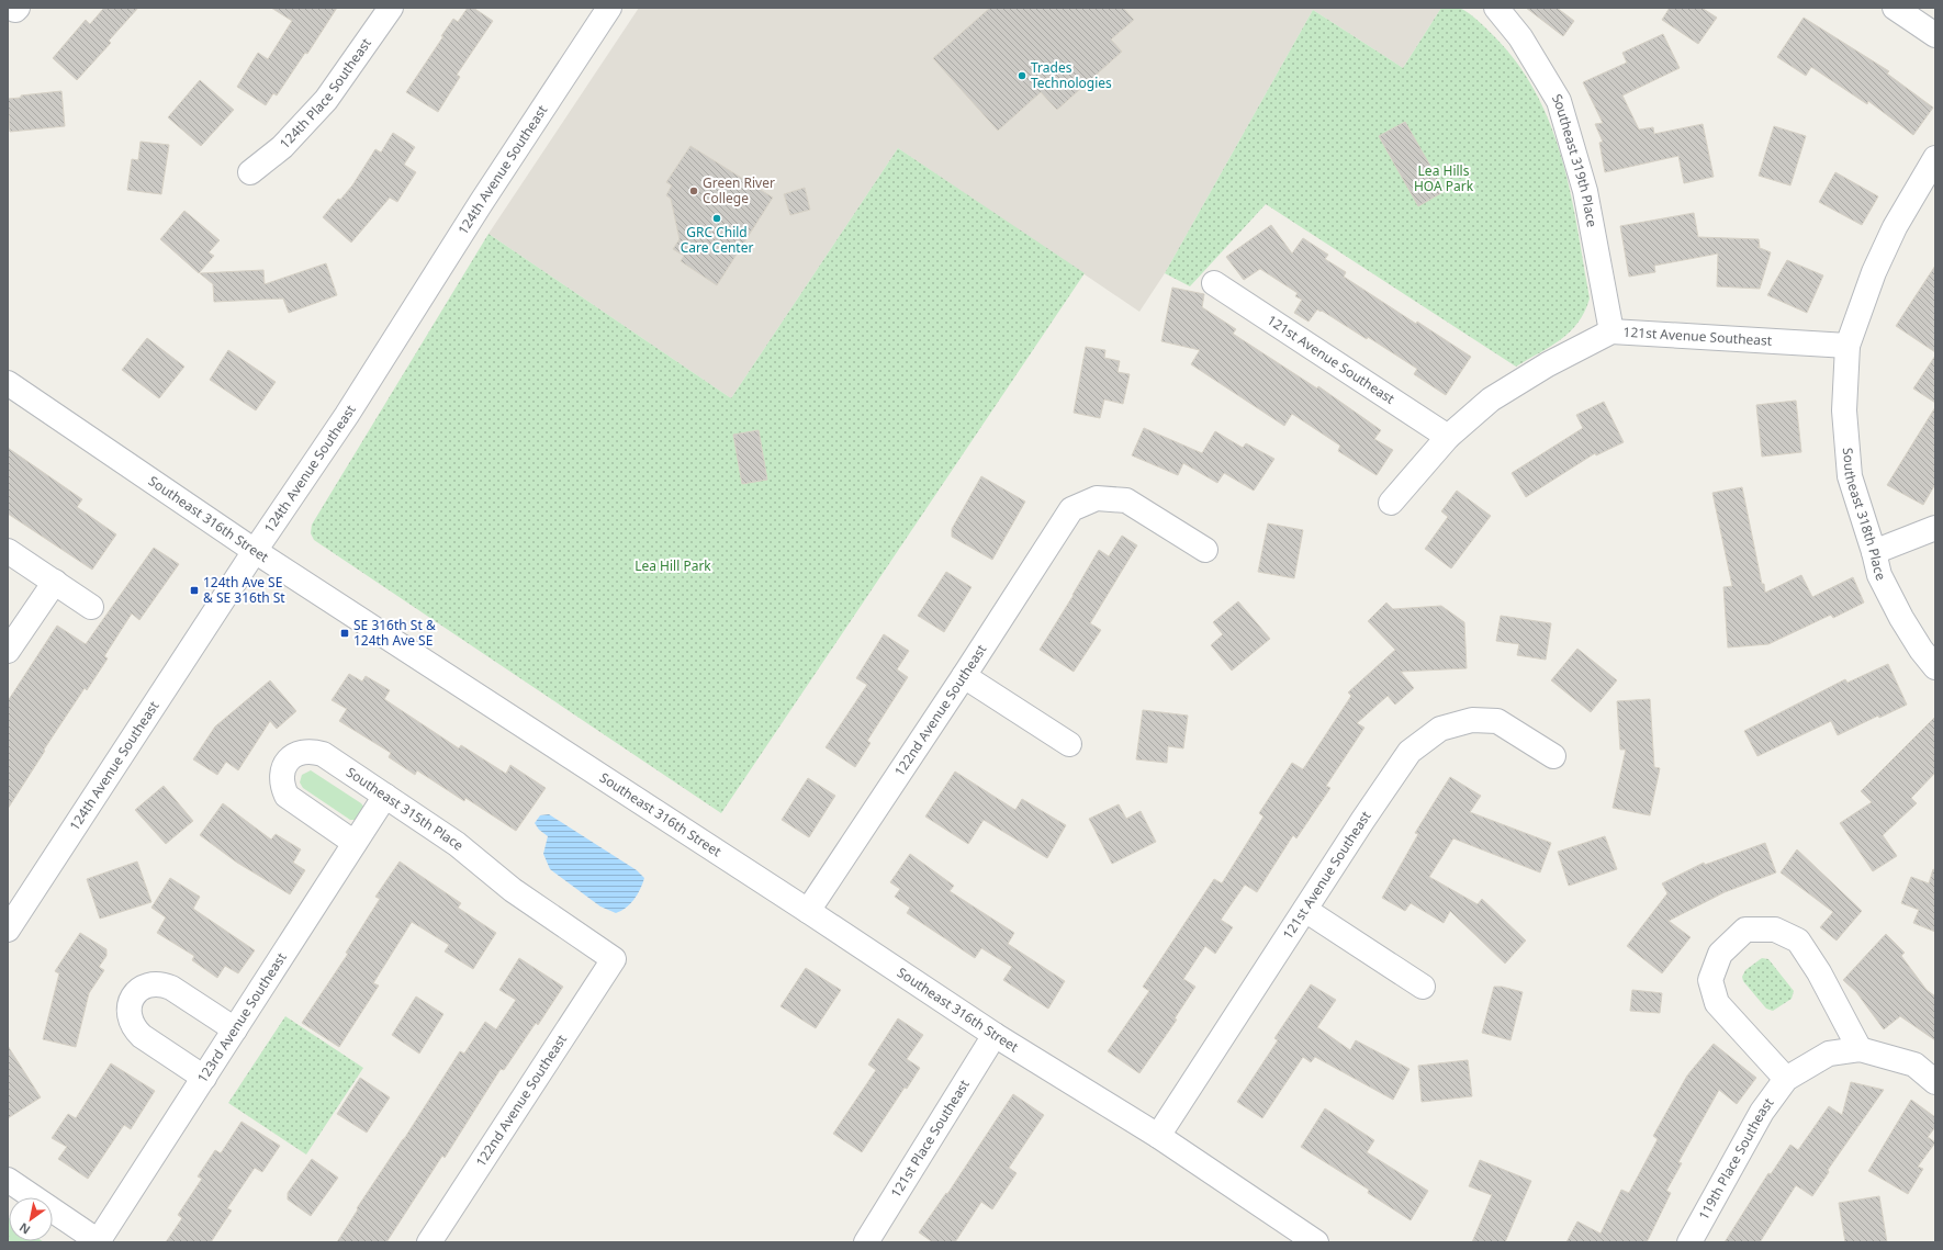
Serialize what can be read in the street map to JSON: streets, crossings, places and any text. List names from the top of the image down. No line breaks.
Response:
{"streets":{"street":["124th Place Southeast","Southeast 319th Place","124th Avenue Southeast","121st Avenue Southeast","Southeast 318th Place","Southeast 316th Street","122nd Avenue Southeast","Southeast 315th Place","123rd Avenue Southeast","121st Place Southeast","119th Place Southeast"]},"crossings":[["Southeast 319th Place","121st Avenue Southeast"],["124th Avenue Southeast","Southeast 316th Street"],["121st Avenue Southeast","Southeast 318th Place"],["121st Avenue Southeast","Southeast 316th Street"],["Southeast 316th Street","122nd Avenue Southeast"],["Southeast 316th Street","121st Place Southeast"],["122nd Avenue Southeast","Southeast 315th Place"],["Southeast 315th Place","123rd Avenue Southeast"]],"parks":["Lea Hills HOA Park","Lea Hill Park"],"places":{"other":["Trades Technologies","Green River College","GRC Child Care Center"],"transit":["124th Ave SE & SE 316th St","SE 316th St & 124th Ave SE"]},"north":"bottom left"}
